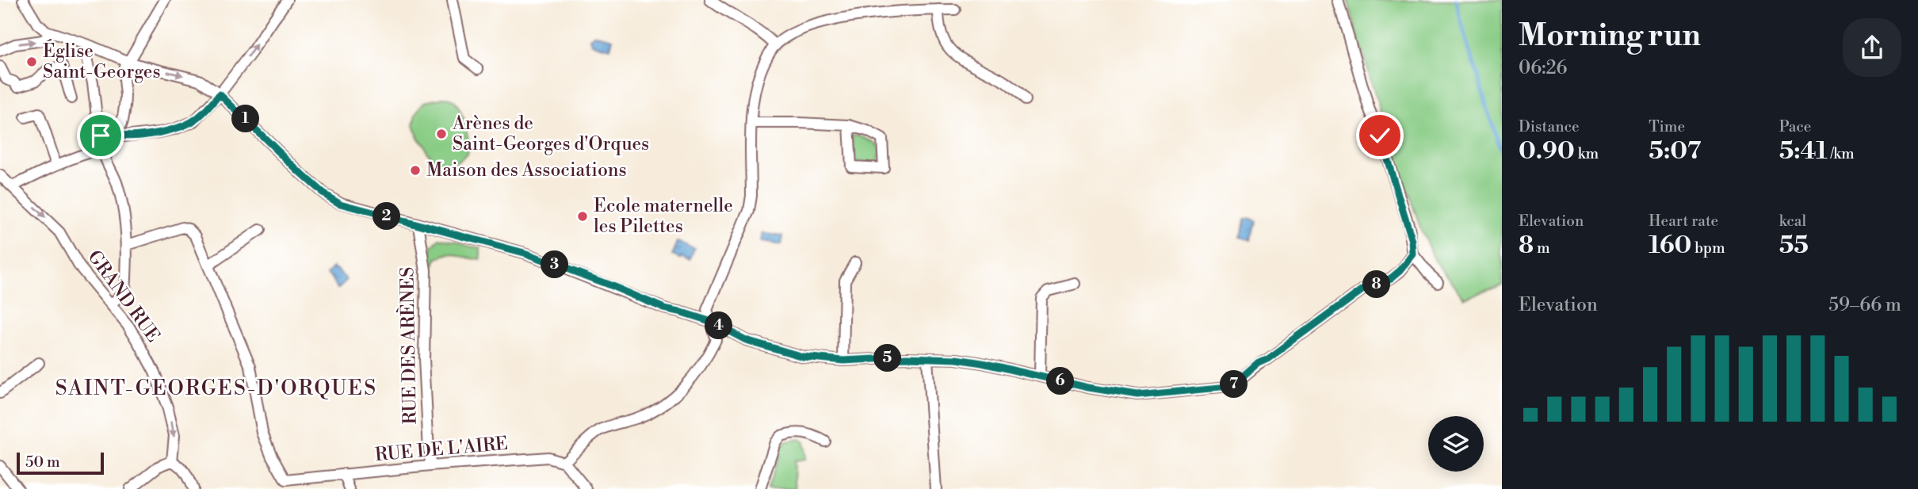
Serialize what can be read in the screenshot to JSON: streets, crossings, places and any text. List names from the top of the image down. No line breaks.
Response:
{"streets":{"street":["GRAND RUE","RUE DES ARÈNES","RUE DE L'AIRE"]},"crossings":[["RUE DES ARÈNES","RUE DE L'AIRE"]],"one_way":["GRAND RUE"],"districts":["SAINT-GEORGES-D'ORQUES"],"places":["Église Saint-Georges","Arènes de Saint-Georges d'Orques","Maison des Associations","Ecole maternelle les Pilettes"],"scale_bar":"50 m","page":{"heading":["Morning run","06:26"],"stats":[["Distance","0.90 km"],["Time","5:07"],["Pace","5:41 /km"],["Elevation","8 m"],["Heart rate","160 bpm"],["kcal","55"]],"pins":["1","2","3","8","4","5","6","7"],"chart":["Elevation","59–66 m"],"scale":"50 m"}}
